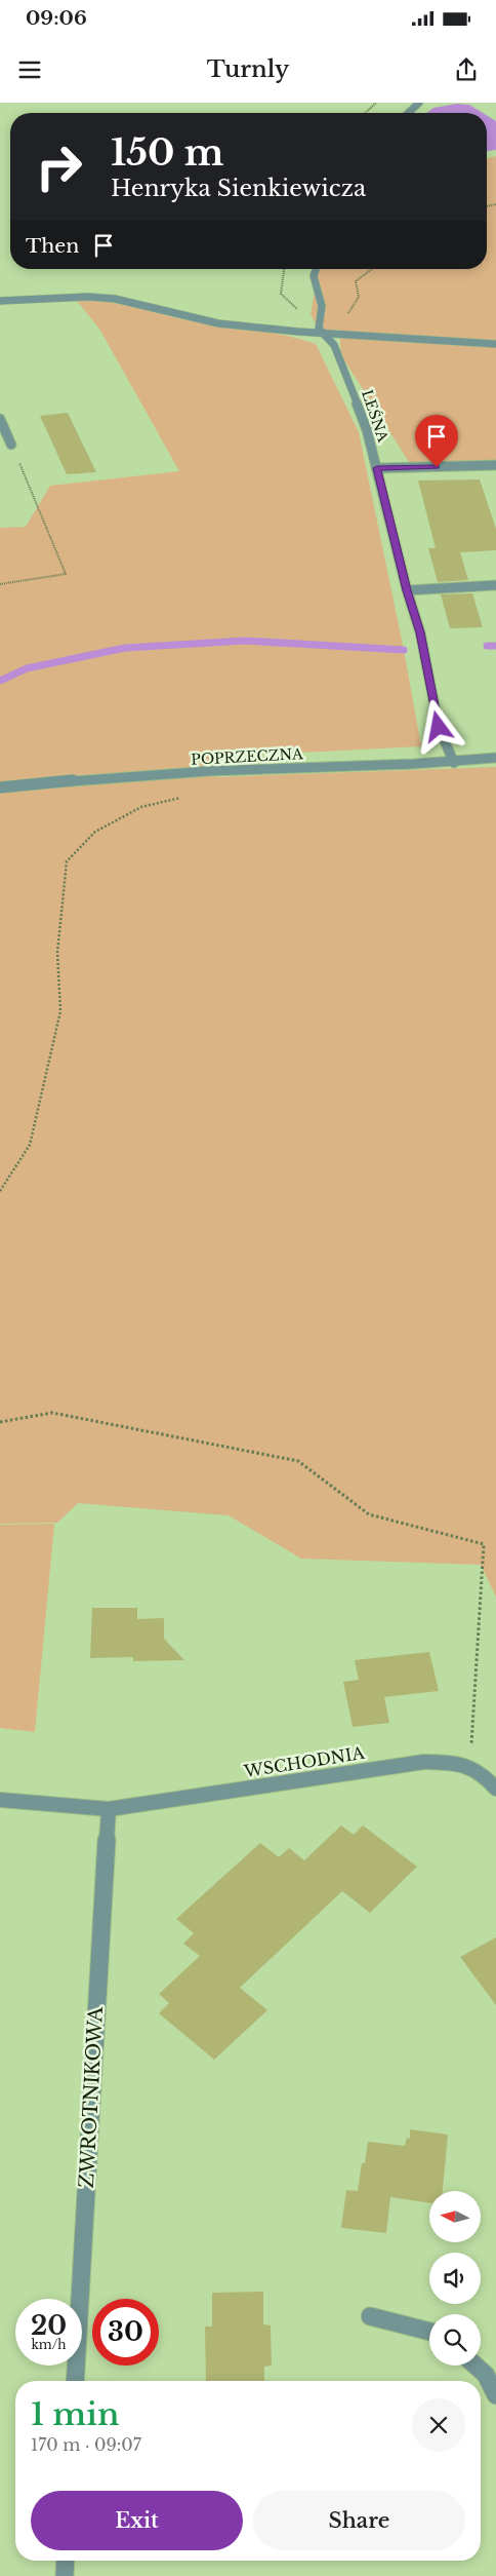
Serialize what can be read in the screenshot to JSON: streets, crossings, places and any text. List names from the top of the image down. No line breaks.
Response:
{"streets":{"street":["LEŚNA","POPRZECZNA","WSCHODNIA","ZWROTNIKOWA"]},"crossings":[["LEŚNA","POPRZECZNA"],["WSCHODNIA","ZWROTNIKOWA"]],"north":"left","page":{"status":"09:06","header":"Turnly","turn":["150 m","Henryka Sienkiewicza"],"then":"Then","speed":"20 km/h","limit":"30","heading":["1 min","170 m · 09:07"],"buttons":["Exit","Share"]}}
